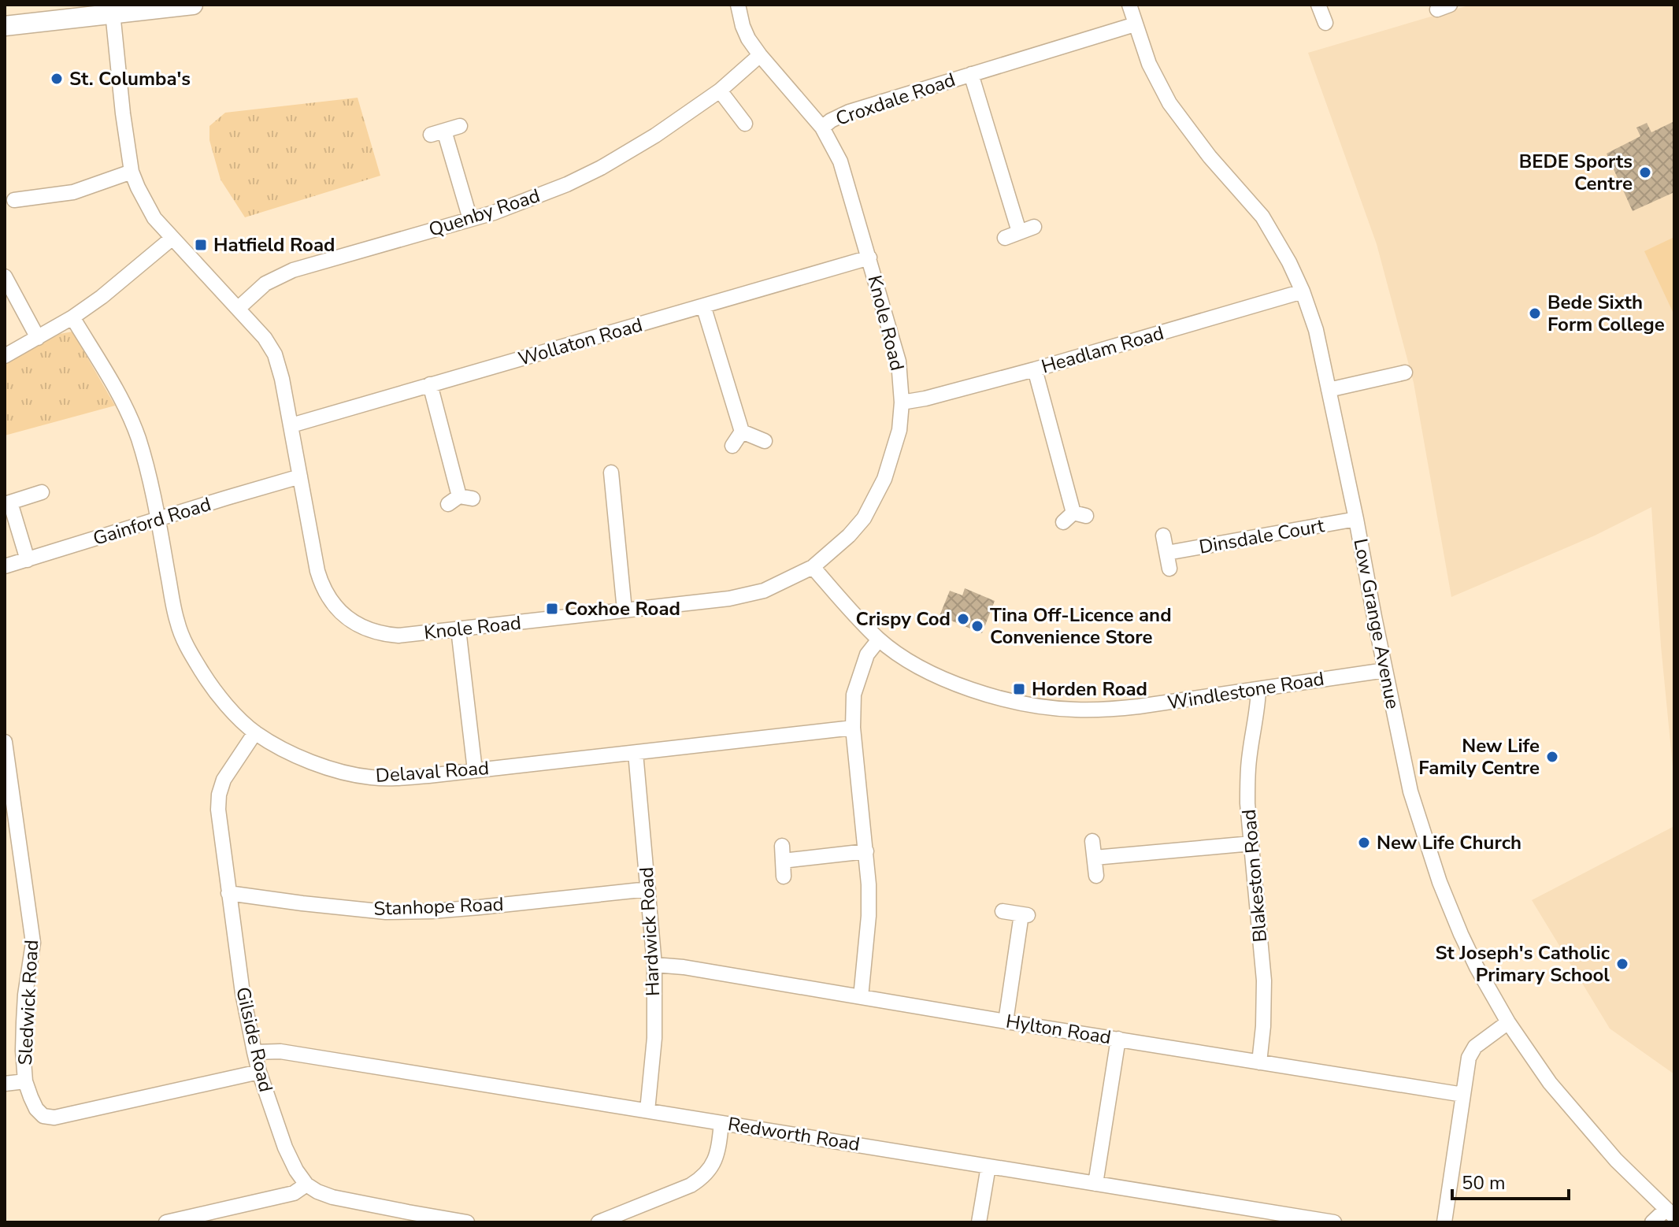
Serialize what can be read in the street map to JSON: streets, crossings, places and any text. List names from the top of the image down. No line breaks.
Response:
{"streets":{"street":["Croxdale Road","Quenby Road","Knole Road","Wollaton Road","Headlam Road","Gainford Road","Dinsdale Court","Low Grange Avenue","Windlestone Road","Delaval Road","Blakeston Road","Stanhope Road","Hardwick Road","Sledwick Road","Hylton Road","Gilside Road","Redworth Road"]},"crossings":[["Croxdale Road","Knole Road"],["Croxdale Road","Low Grange Avenue"],["Quenby Road","Knole Road"],["Knole Road","Wollaton Road"],["Knole Road","Headlam Road"],["Knole Road","Gainford Road"],["Knole Road","Windlestone Road"],["Headlam Road","Low Grange Avenue"],["Gainford Road","Delaval Road"],["Dinsdale Court","Low Grange Avenue"],["Low Grange Avenue","Windlestone Road"],["Windlestone Road","Blakeston Road"],["Delaval Road","Hardwick Road"],["Delaval Road","Gilside Road"],["Blakeston Road","Hylton Road"],["Stanhope Road","Hardwick Road"],["Stanhope Road","Gilside Road"],["Hardwick Road","Hylton Road"],["Hardwick Road","Redworth Road"],["Sledwick Road","Gilside Road"],["Gilside Road","Redworth Road"]],"places":{"other":["St. Columba's","BEDE Sports Centre","Bede Sixth Form College","Crispy Cod","Tina Off-Licence and Convenience Store","New Life Family Centre","New Life Church","St Joseph's Catholic Primary School"],"transit":["Hatfield Road","Coxhoe Road","Horden Road"]},"scale_bar":"50 m"}
